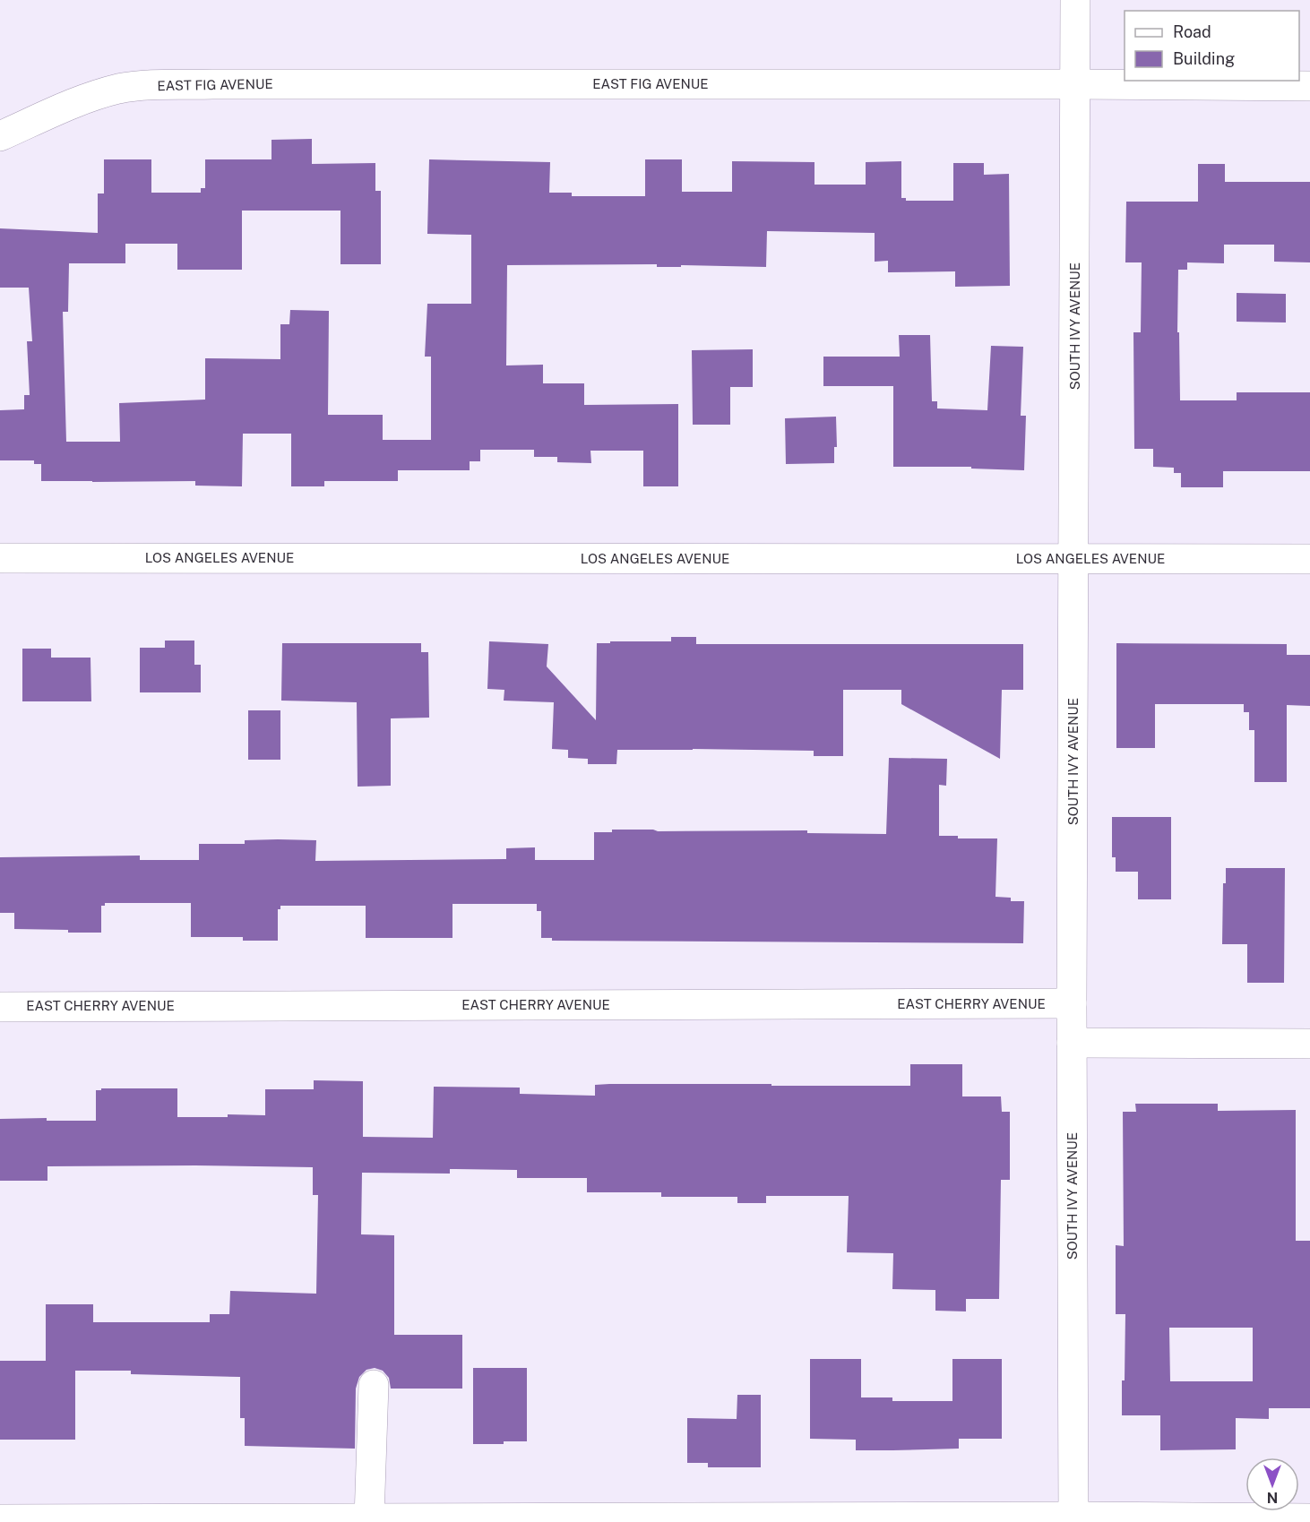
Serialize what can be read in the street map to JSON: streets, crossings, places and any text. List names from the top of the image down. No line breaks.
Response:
{"streets":{"street":["EAST FIG AVENUE","SOUTH IVY AVENUE","LOS ANGELES AVENUE","EAST CHERRY AVENUE"]},"crossings":[["EAST FIG AVENUE","SOUTH IVY AVENUE"],["SOUTH IVY AVENUE","LOS ANGELES AVENUE"],["SOUTH IVY AVENUE","EAST CHERRY AVENUE"]],"legend":["Road","Building"],"north":"bottom"}
